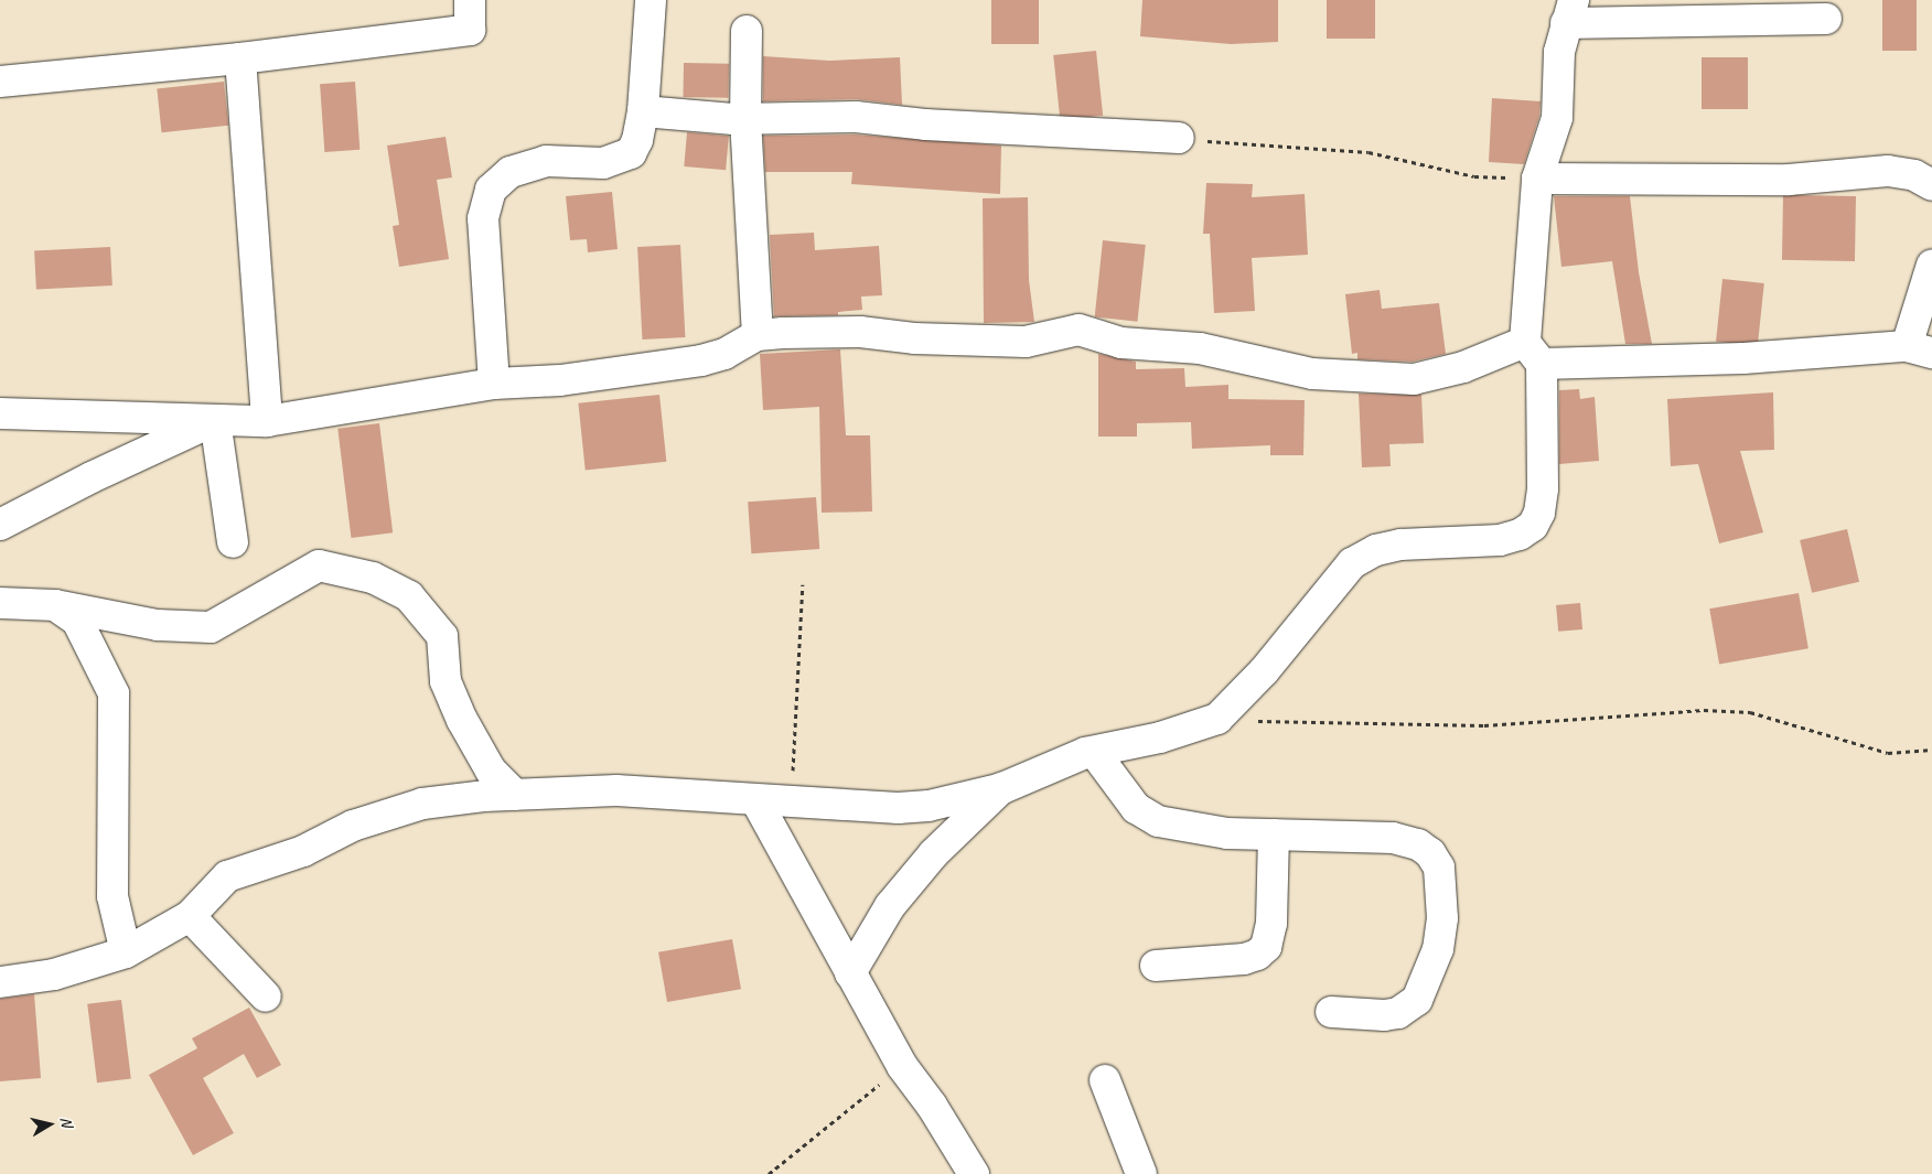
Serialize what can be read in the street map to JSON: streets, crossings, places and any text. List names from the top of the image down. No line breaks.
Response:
{"north":"right"}
